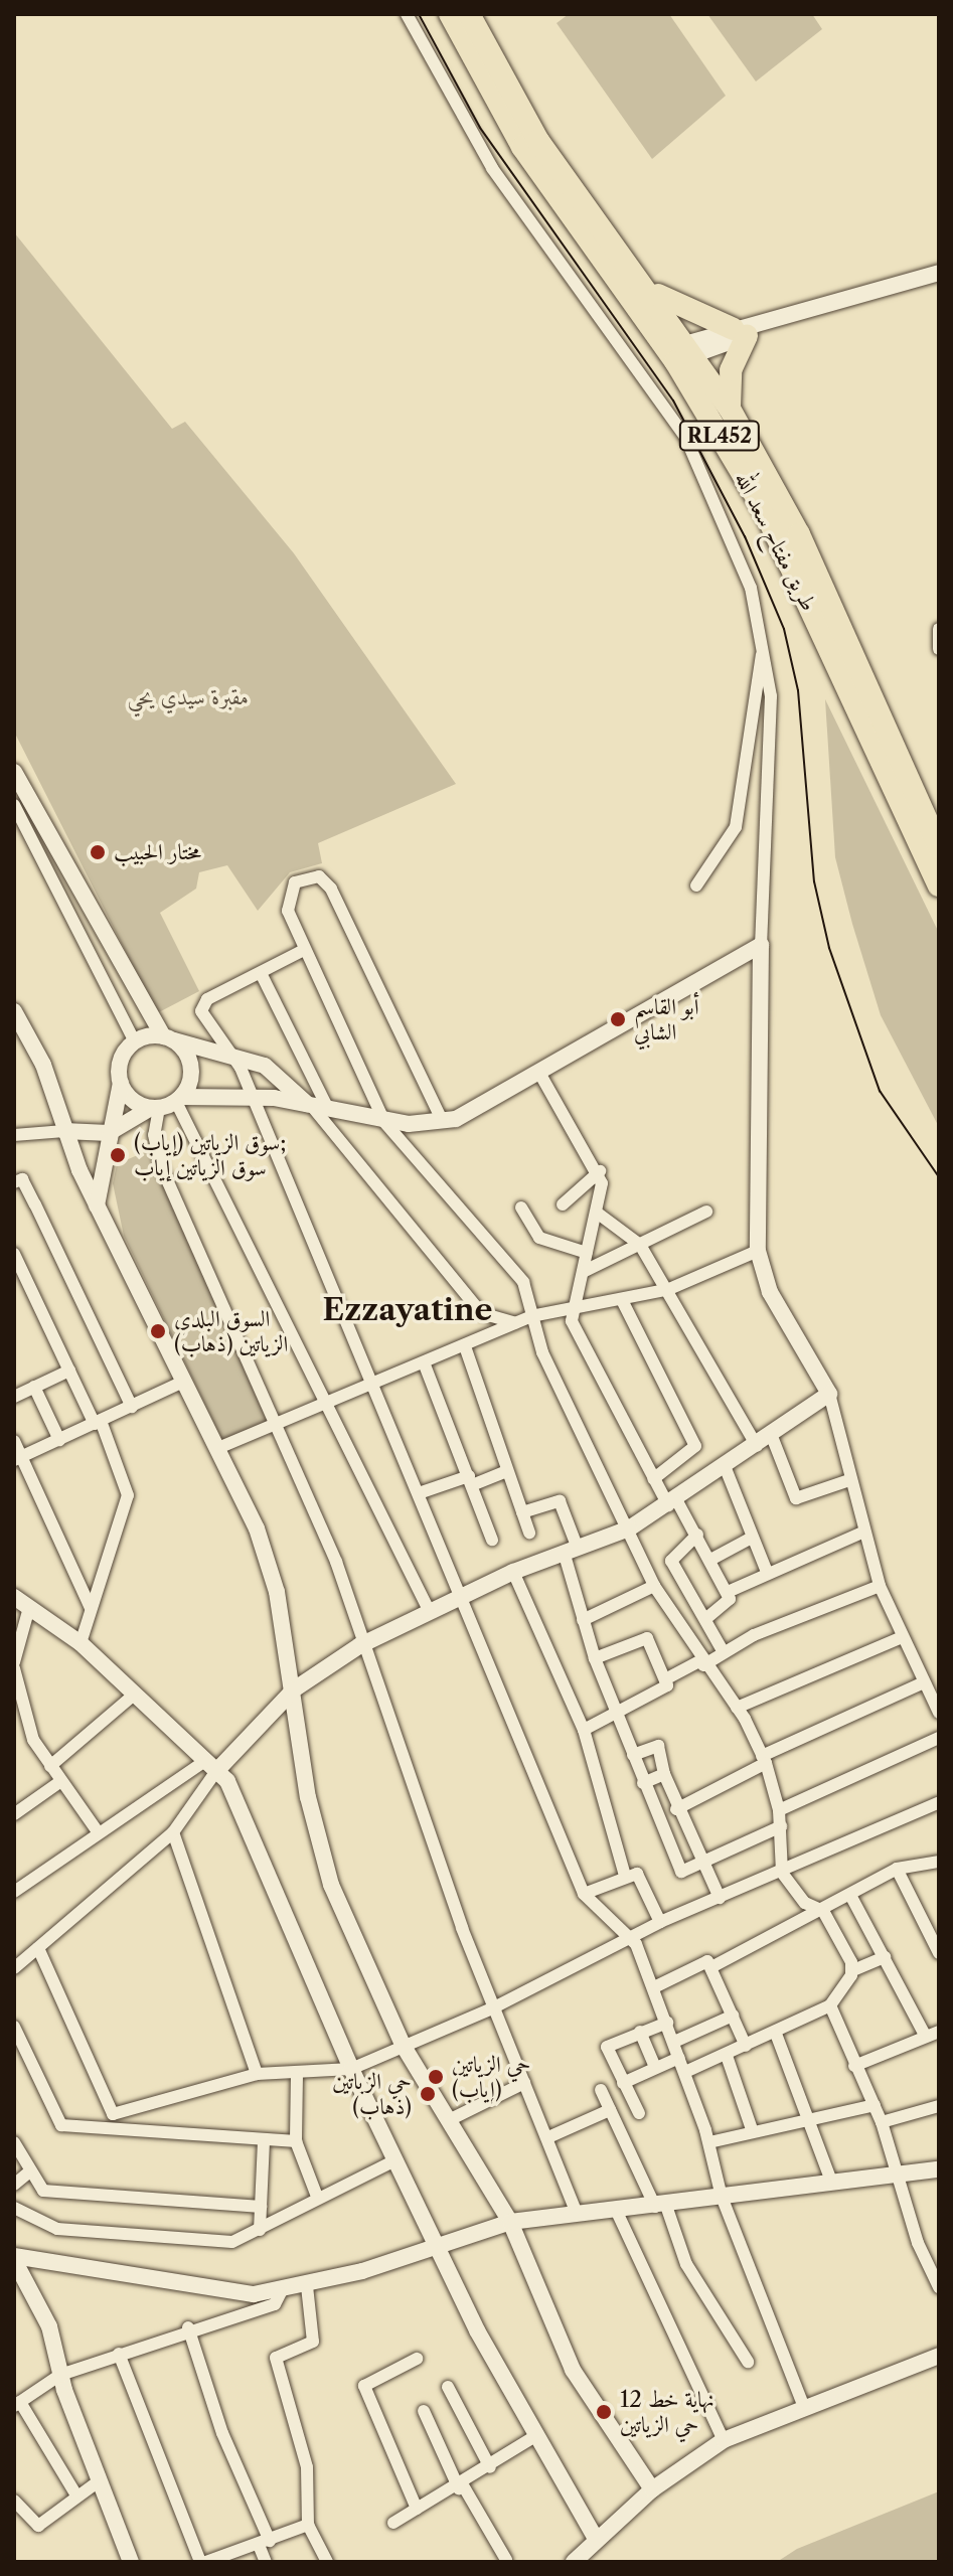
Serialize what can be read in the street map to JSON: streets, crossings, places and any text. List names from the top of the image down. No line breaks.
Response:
{"streets":{"highway":["RL452","طريق مفتاح سعد الله"]},"districts":["Ezzayatine"],"parks":["مقبرة سيدي يحي"],"places":["مختار الحبيب","أبو القاسم الشابي","سوق الزياتين (إياب); سوق الزياتين إياب","السوق البلدي الزياتين (ذهاب)","حي الزياتين (إياب)","حي الزياتين (ذهاب)","نهاية خط 12 حي الزياتين"]}
